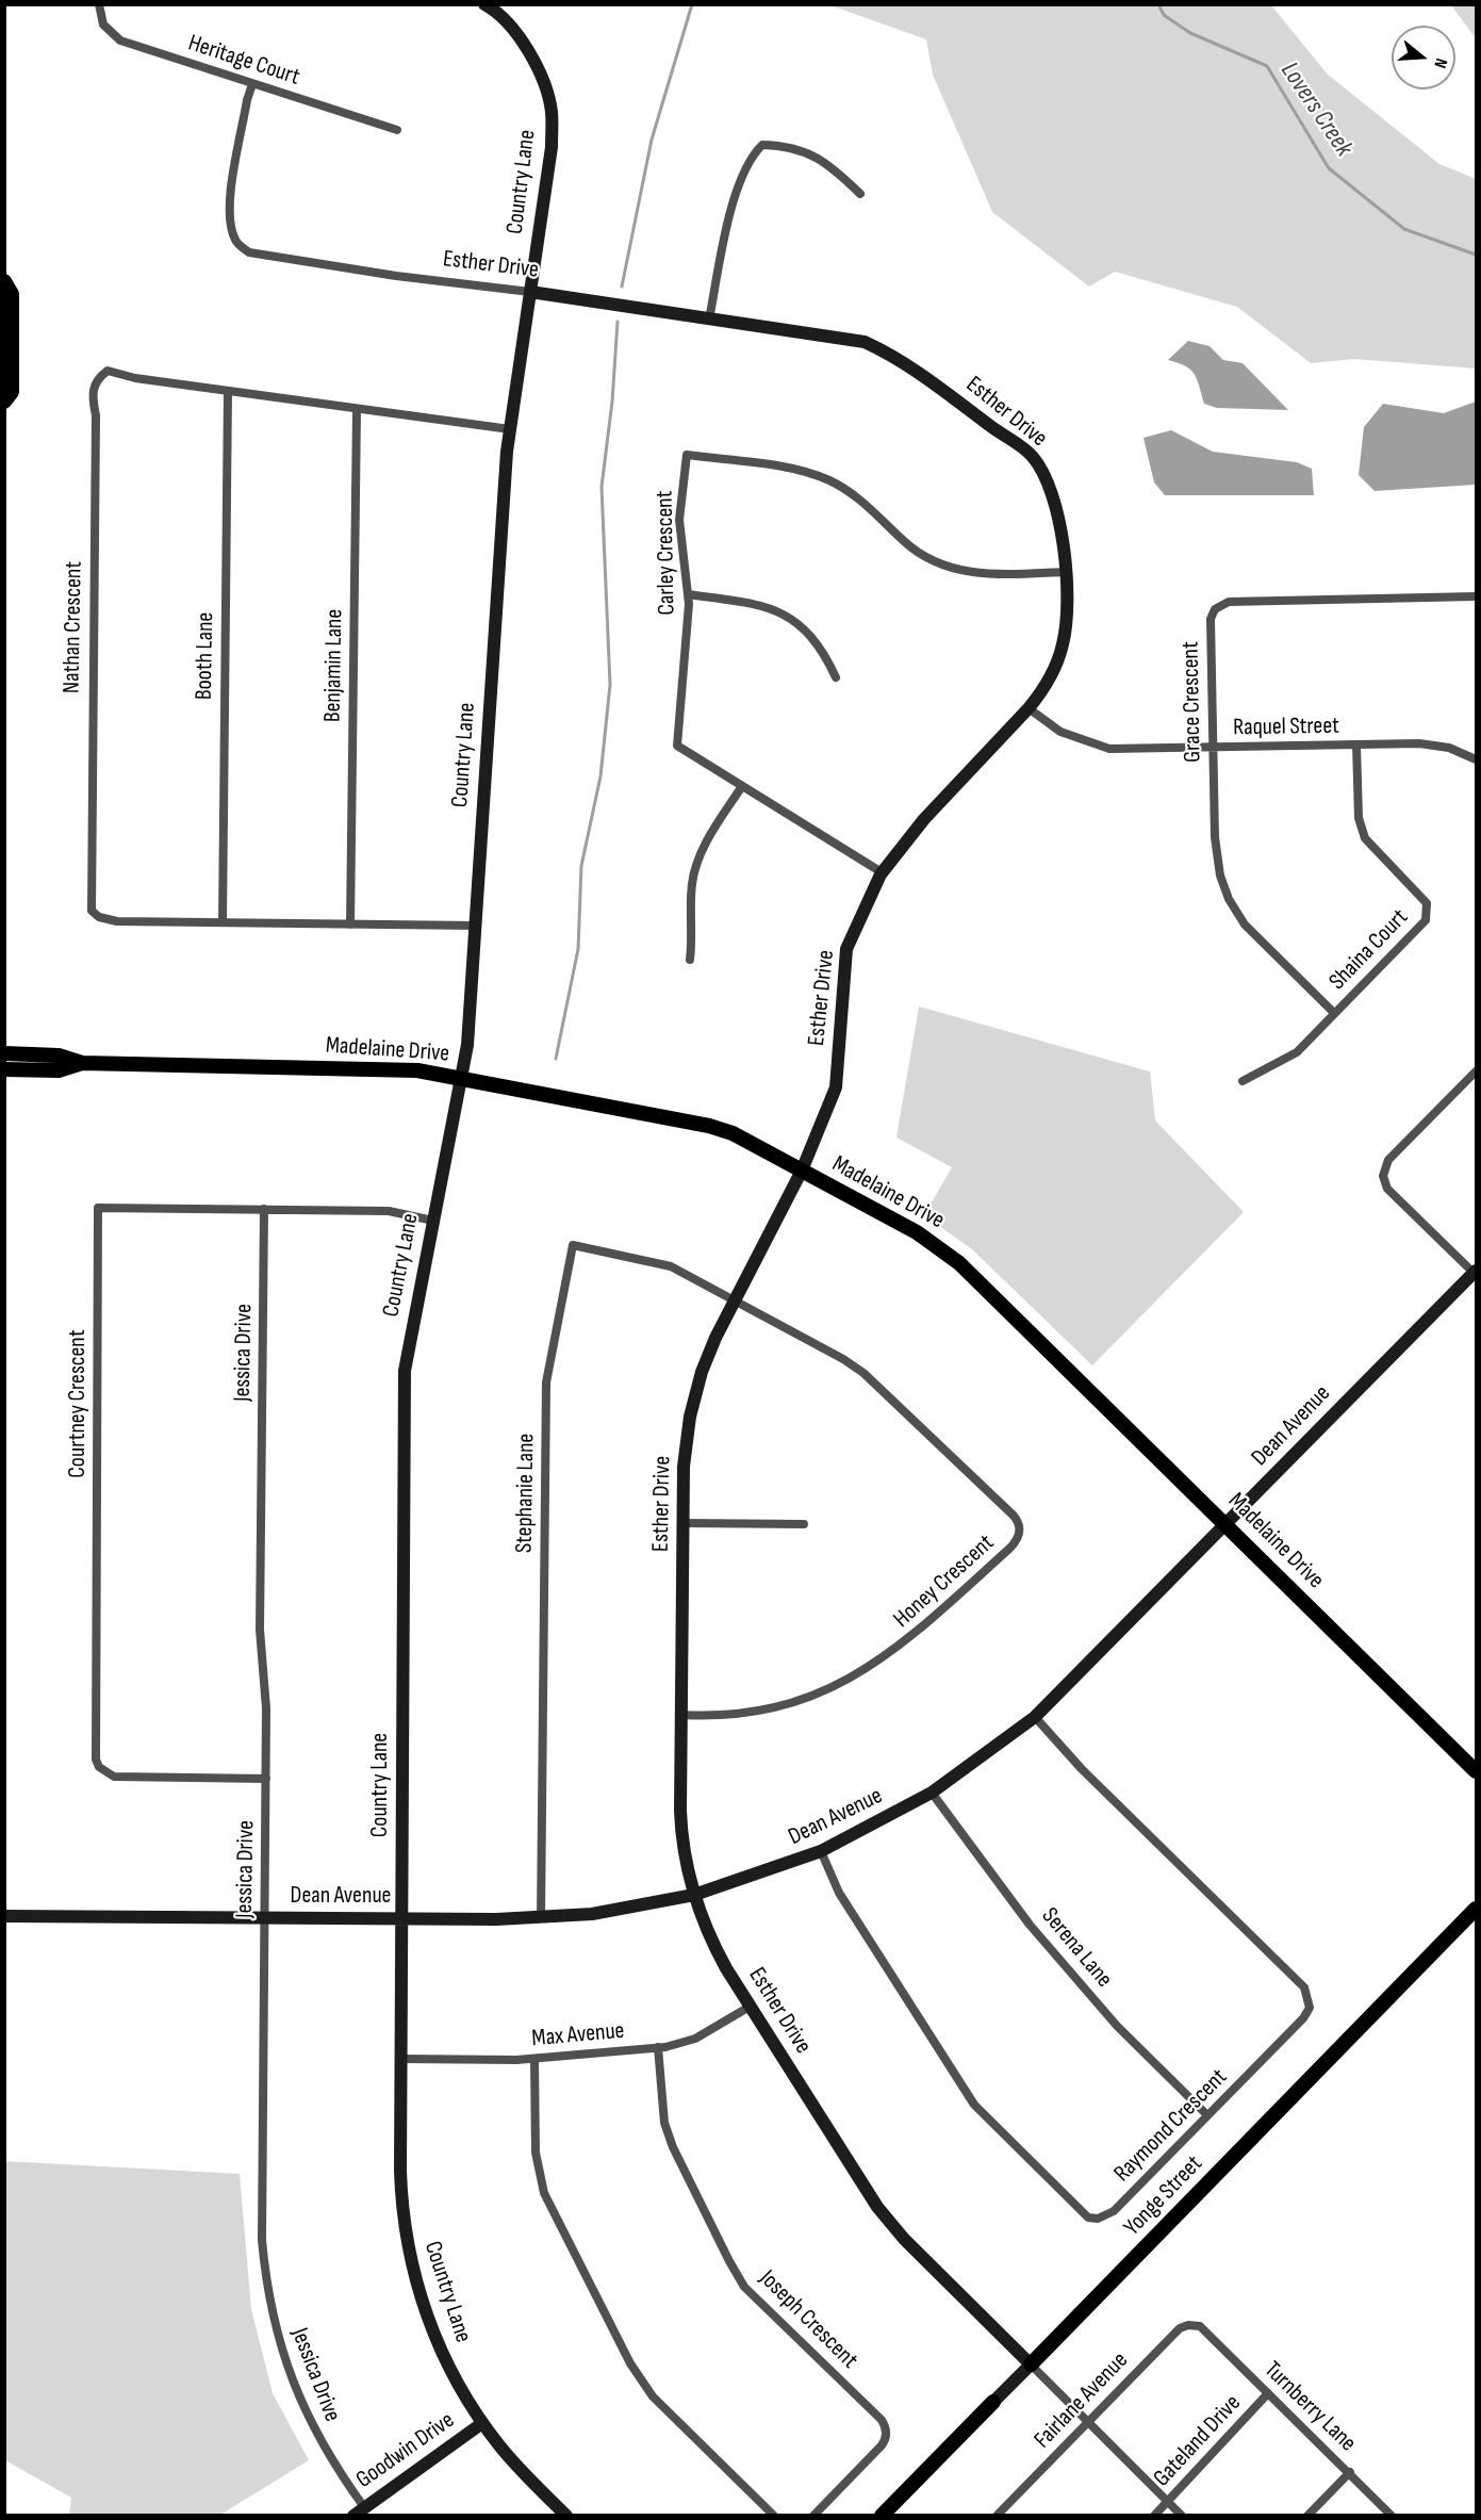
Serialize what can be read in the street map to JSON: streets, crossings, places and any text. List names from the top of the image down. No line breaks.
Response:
{"streets":{"main road":["Madelaine Drive","Yonge Street"],"street":["Heritage Court","Country Lane","Esther Drive","Carley Crescent","Nathan Crescent","Booth Lane","Benjamin Lane","Grace Crescent","Raquel Street","Shaina Court","Jessica Drive","Courtney Crescent","Dean Avenue","Stephanie Lane","Honey Crescent","Serena Lane","Max Avenue","Raymond Crescent","Joseph Crescent","Fairlane Avenue","Turnberry Lane","Gateland Drive","Goodwin Drive"]},"crossings":[["Heritage Court","Esther Drive"],["Country Lane","Esther Drive"],["Country Lane","Nathan Crescent"],["Country Lane","Madelaine Drive"],["Country Lane","Courtney Crescent"],["Country Lane","Dean Avenue"],["Country Lane","Max Avenue"],["Country Lane","Goodwin Drive"],["Esther Drive","Carley Crescent"],["Esther Drive","Raquel Street"],["Esther Drive","Madelaine Drive"],["Esther Drive","Dean Avenue"],["Esther Drive","Stephanie Lane"],["Esther Drive","Honey Crescent"],["Esther Drive","Max Avenue"],["Esther Drive","Yonge Street"],["Nathan Crescent","Booth Lane"],["Nathan Crescent","Benjamin Lane"],["Grace Crescent","Raquel Street"],["Grace Crescent","Shaina Court"],["Raquel Street","Shaina Court"],["Madelaine Drive","Dean Avenue"],["Jessica Drive","Courtney Crescent"],["Jessica Drive","Dean Avenue"],["Jessica Drive","Goodwin Drive"],["Dean Avenue","Stephanie Lane"],["Dean Avenue","Serena Lane"],["Dean Avenue","Raymond Crescent"],["Stephanie Lane","Honey Crescent"],["Serena Lane","Raymond Crescent"],["Max Avenue","Joseph Crescent"],["Fairlane Avenue","Turnberry Lane"],["Turnberry Lane","Gateland Drive"]],"water":["Lovers Creek"],"north":"right"}
